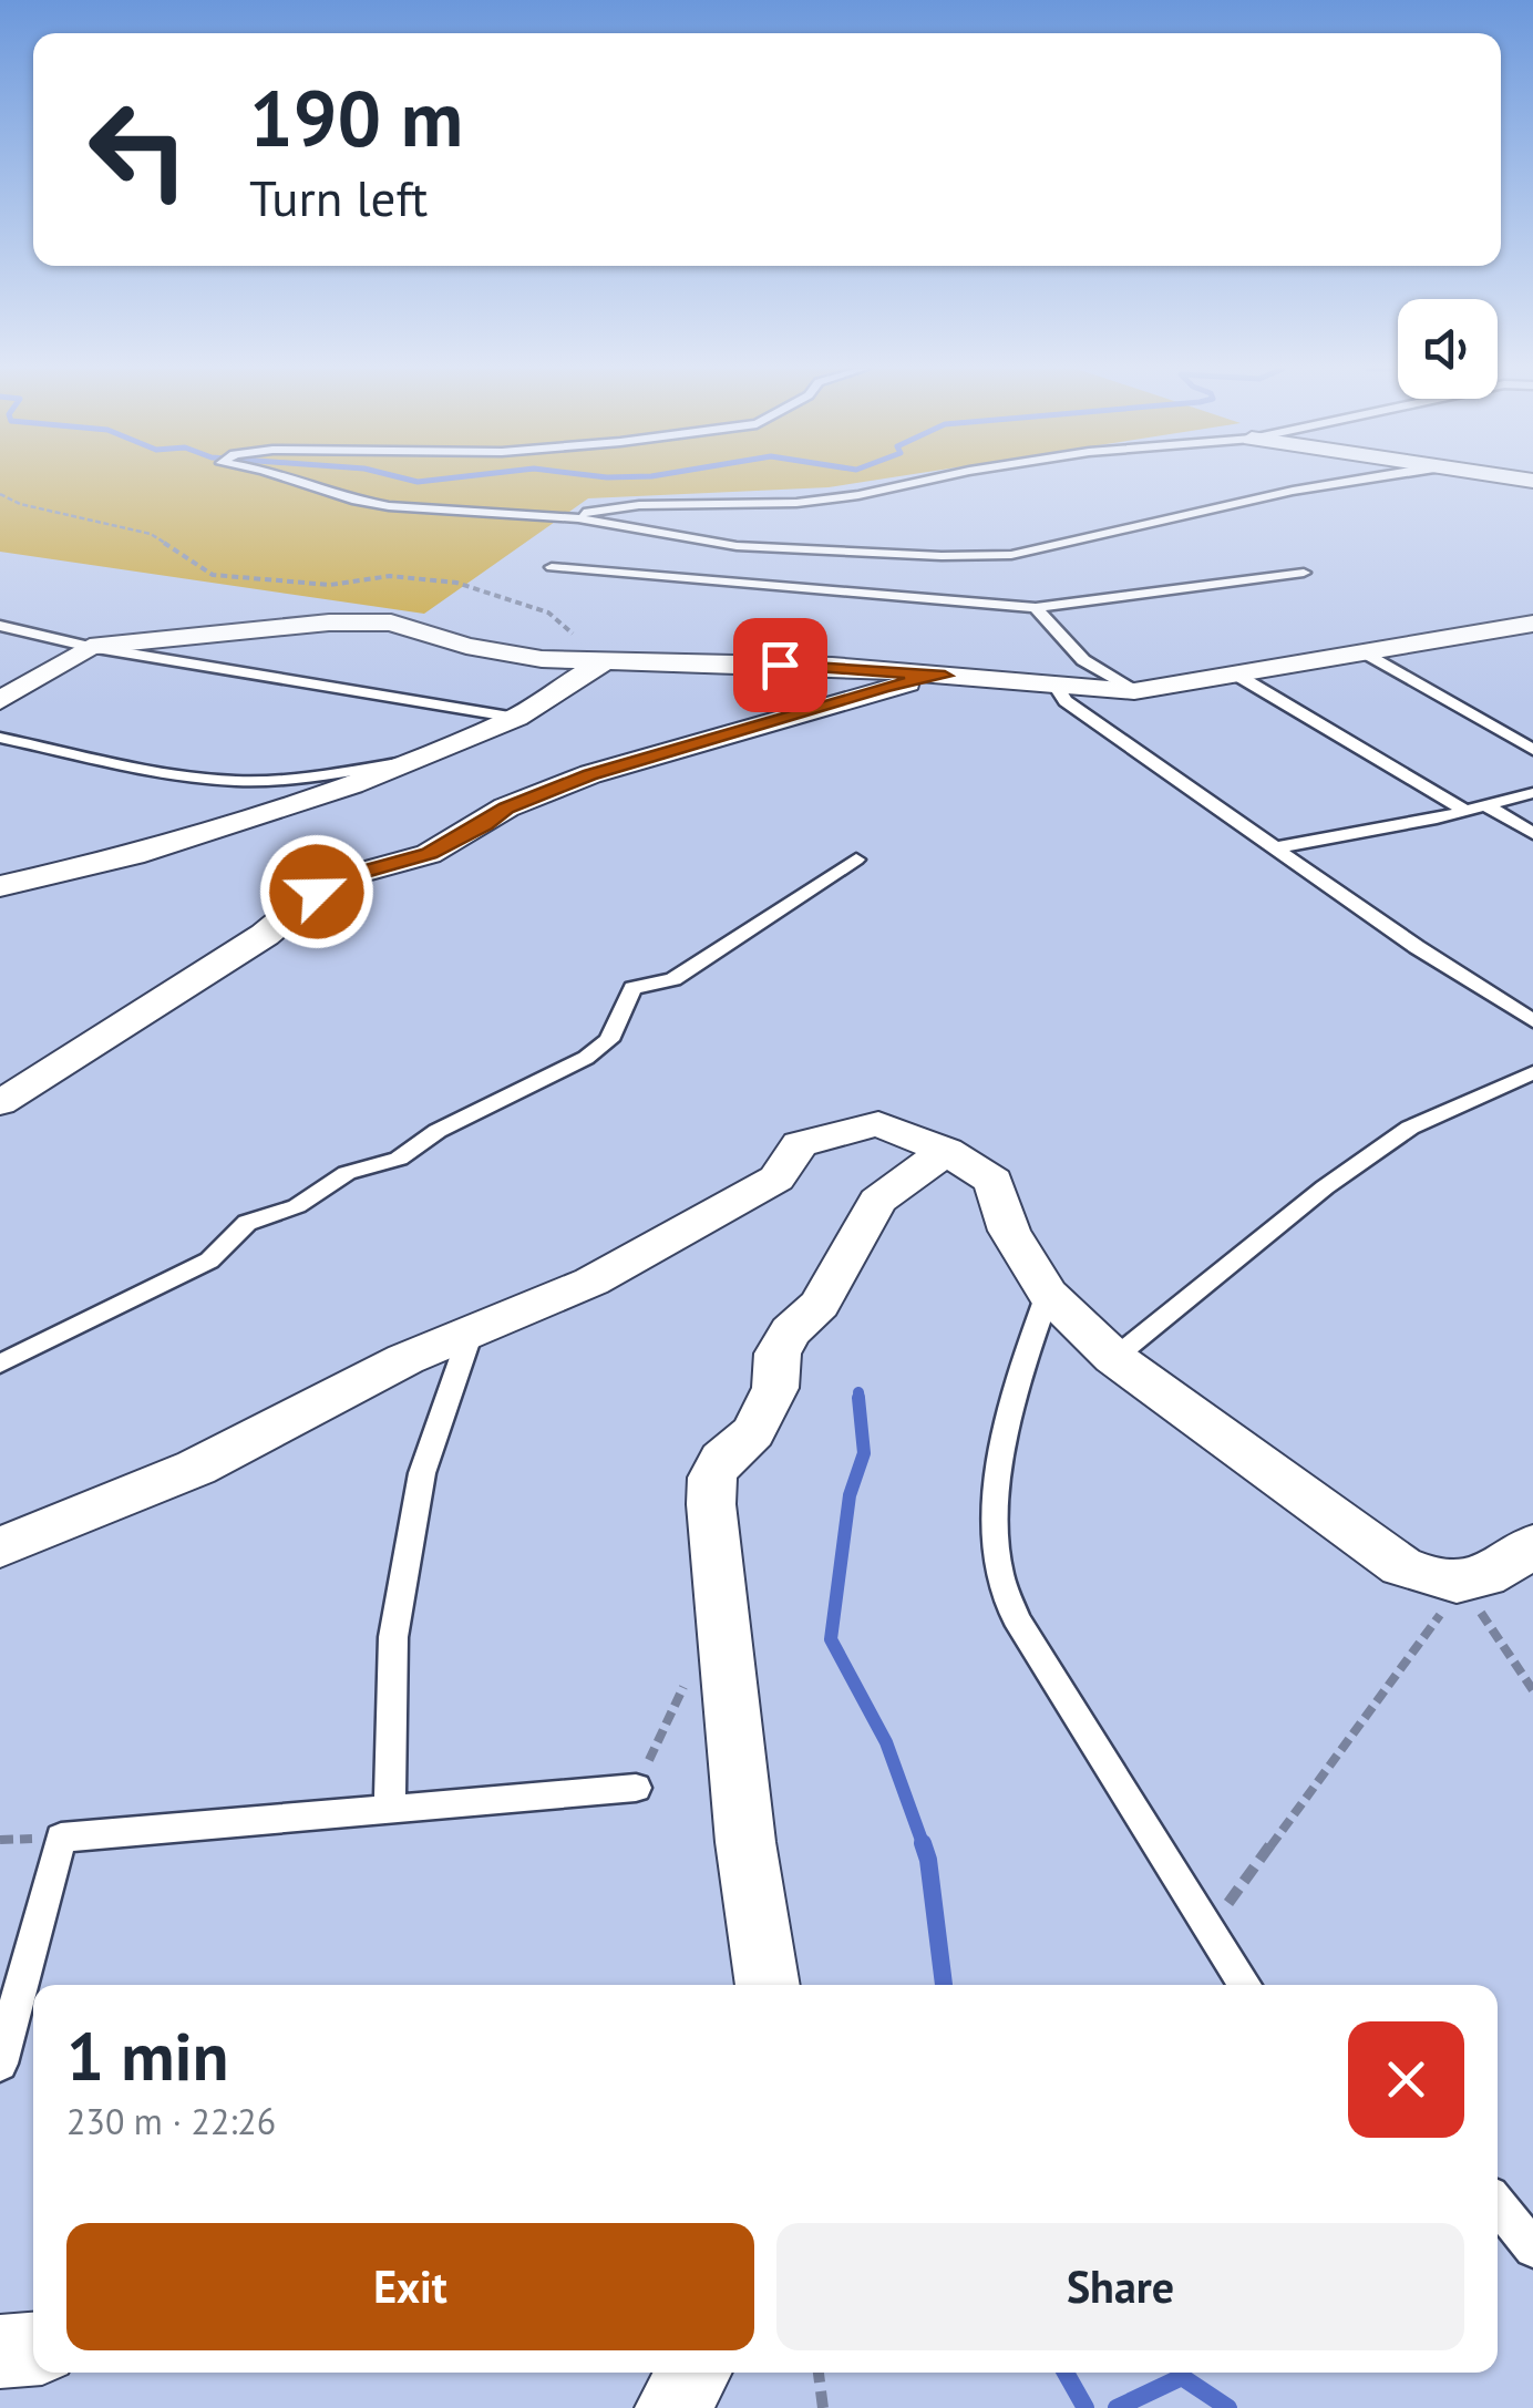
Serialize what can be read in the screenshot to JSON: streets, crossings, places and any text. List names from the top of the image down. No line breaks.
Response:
{"page":{"turn":["190 m","Turn left"],"heading":["1 min","230 m · 22:26"],"buttons":["Exit","Share"]}}
